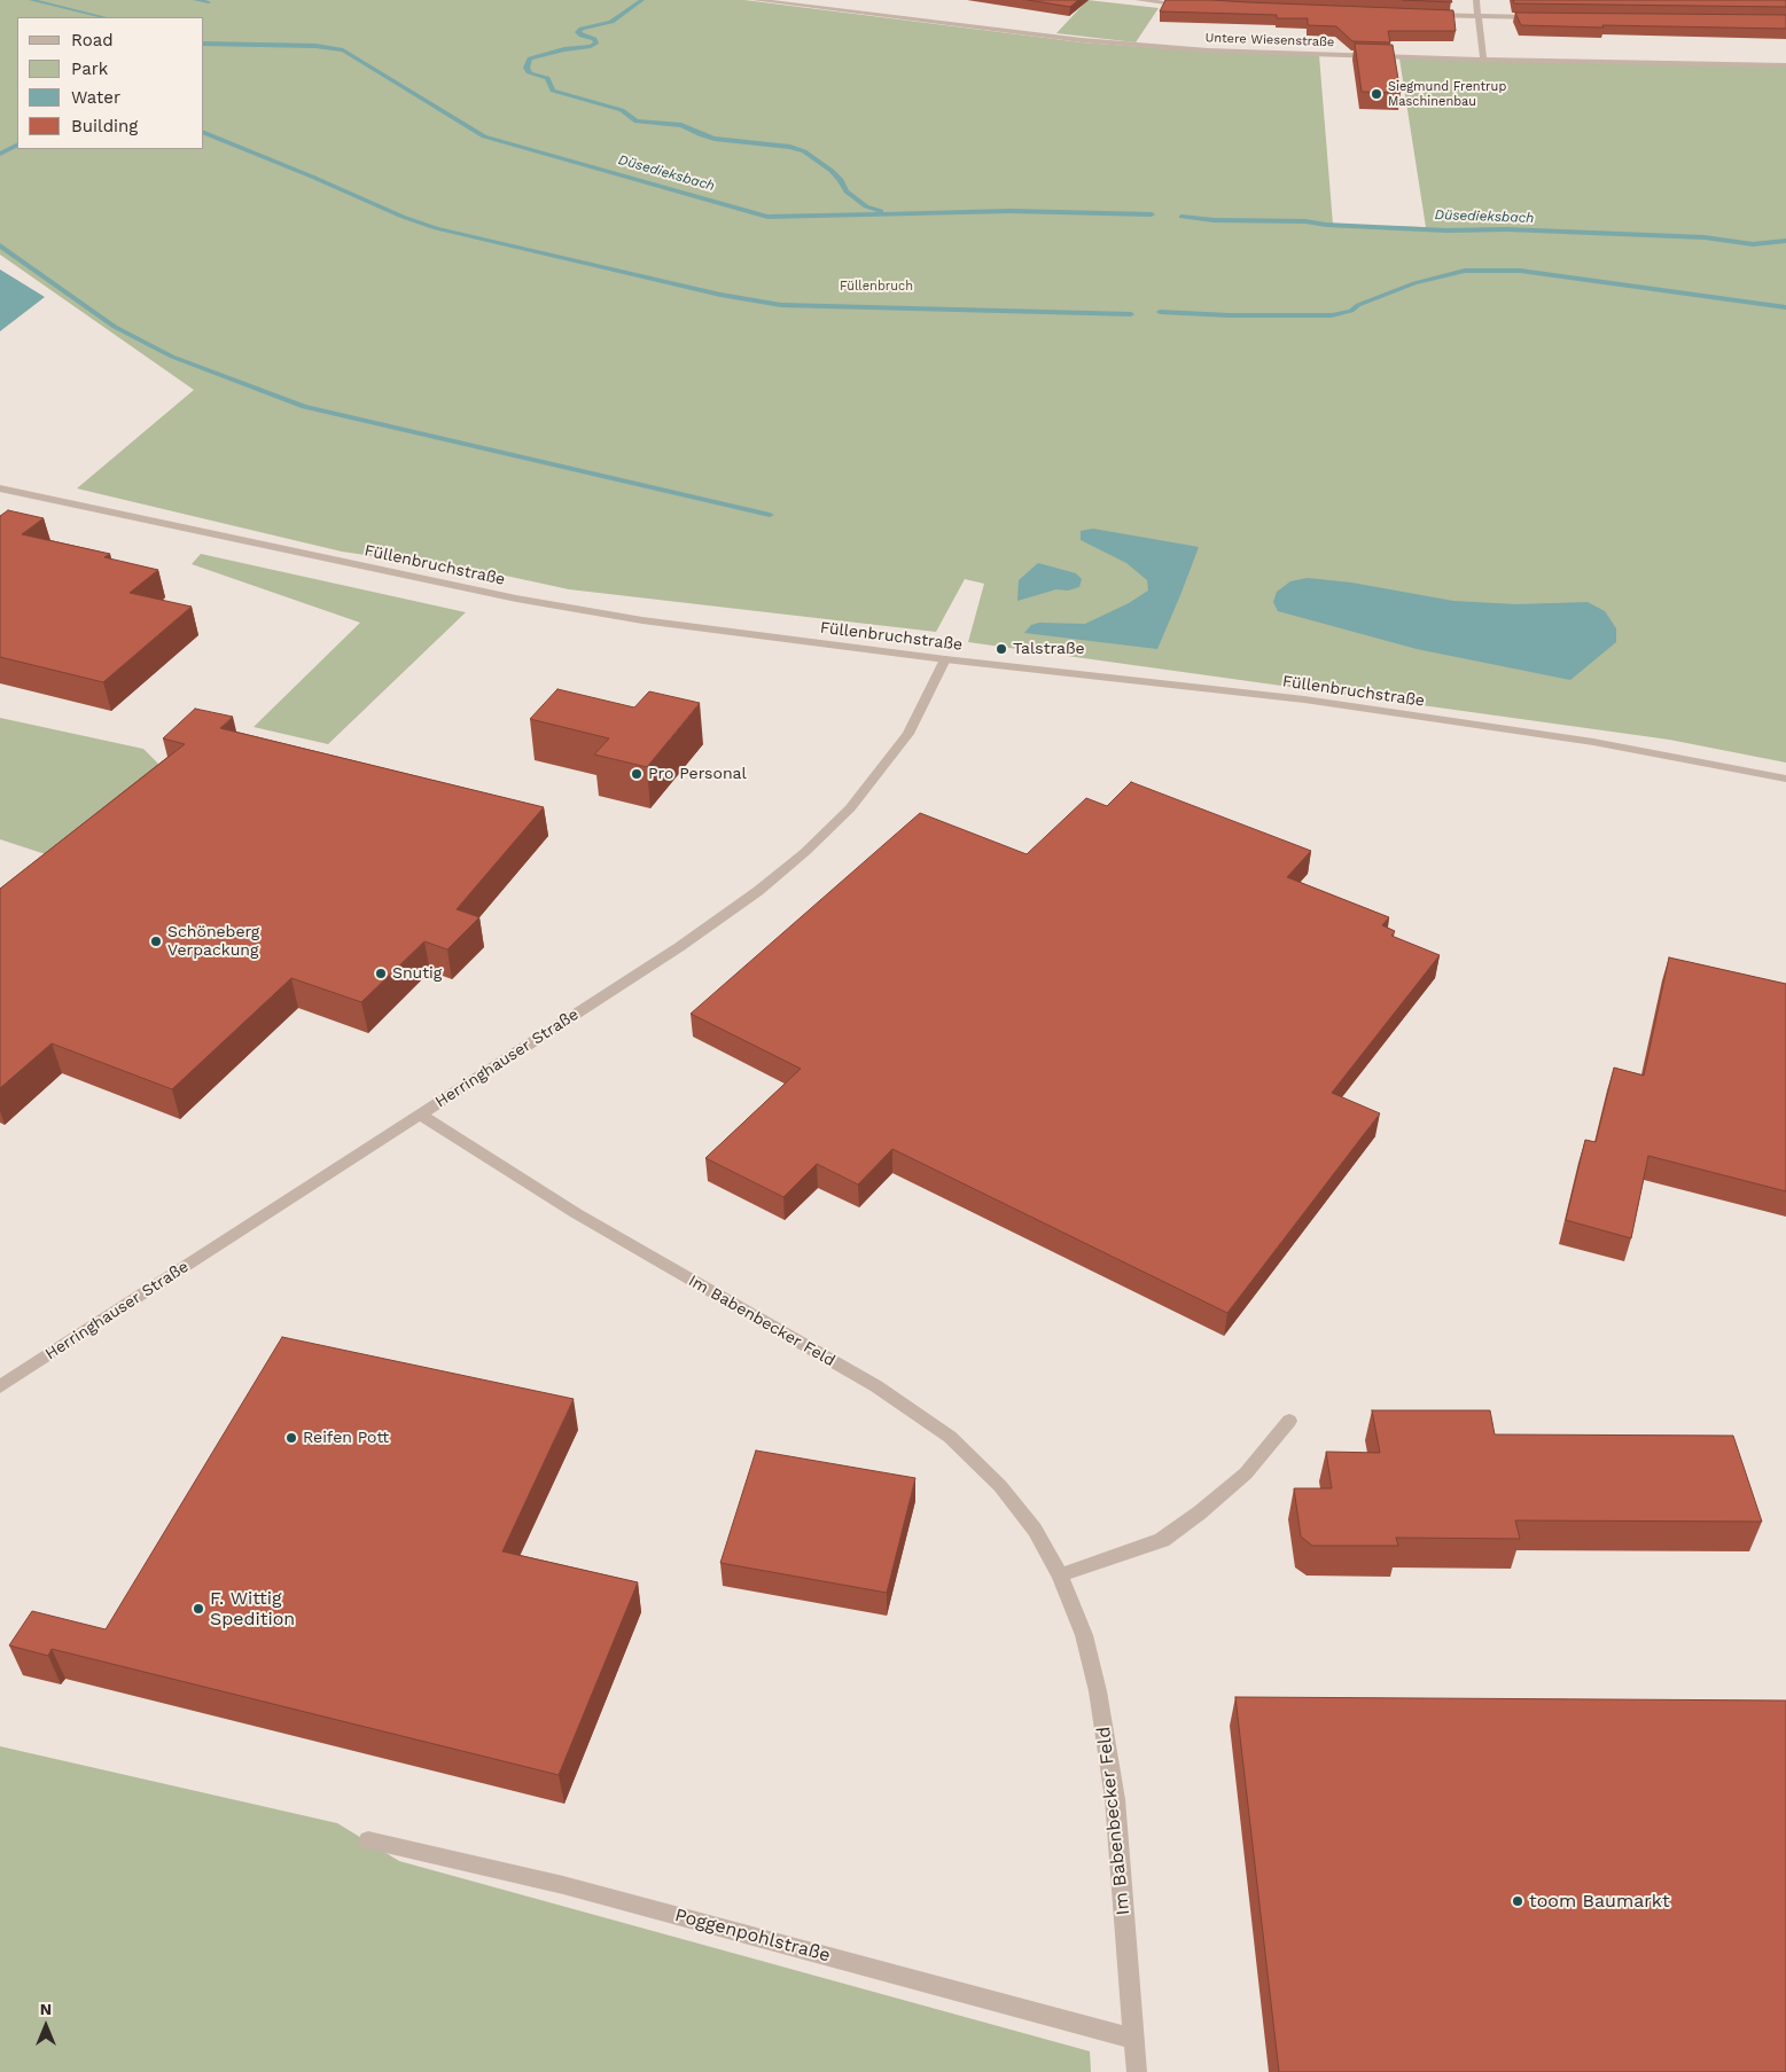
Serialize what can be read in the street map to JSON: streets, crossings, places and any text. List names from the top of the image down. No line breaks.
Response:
{"streets":{"street":["Untere Wiesenstraße","Füllenbruchstraße","Herringhauser Straße","Im Babenbecker Feld","Poggenpohlstraße"]},"crossings":[["Füllenbruchstraße","Herringhauser Straße"],["Herringhauser Straße","Im Babenbecker Feld"],["Im Babenbecker Feld","Poggenpohlstraße"]],"water":["Düsedieksbach"],"parks":["Füllenbruch"],"places":["Siegmund Frentrup Maschinenbau","Talstraße","Pro Personal","Schöneberg Verpackung","Snutig","Reifen Pott","F. Wittig Spedition","toom Baumarkt"],"legend":["Road","Park","Water","Building"],"north":"top"}
